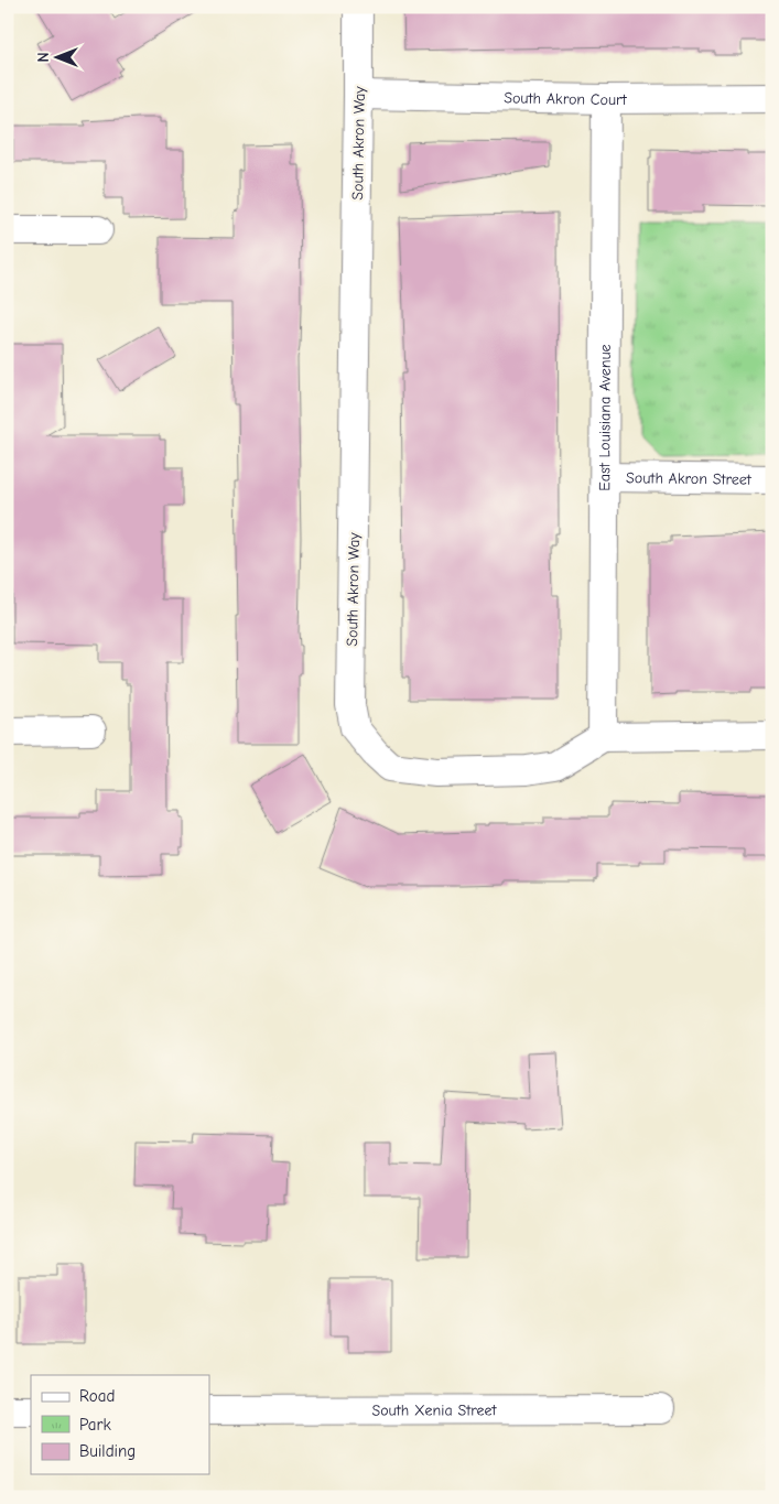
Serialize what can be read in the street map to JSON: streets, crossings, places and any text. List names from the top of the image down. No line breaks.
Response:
{"streets":{"street":["South Akron Court","South Akron Way","East Louisiana Avenue","South Akron Street","South Xenia Street"]},"crossings":[["South Akron Court","South Akron Way"],["South Akron Court","East Louisiana Avenue"],["South Akron Way","East Louisiana Avenue"],["East Louisiana Avenue","South Akron Street"]],"legend":["Road","Park","Building"],"north":"left"}
